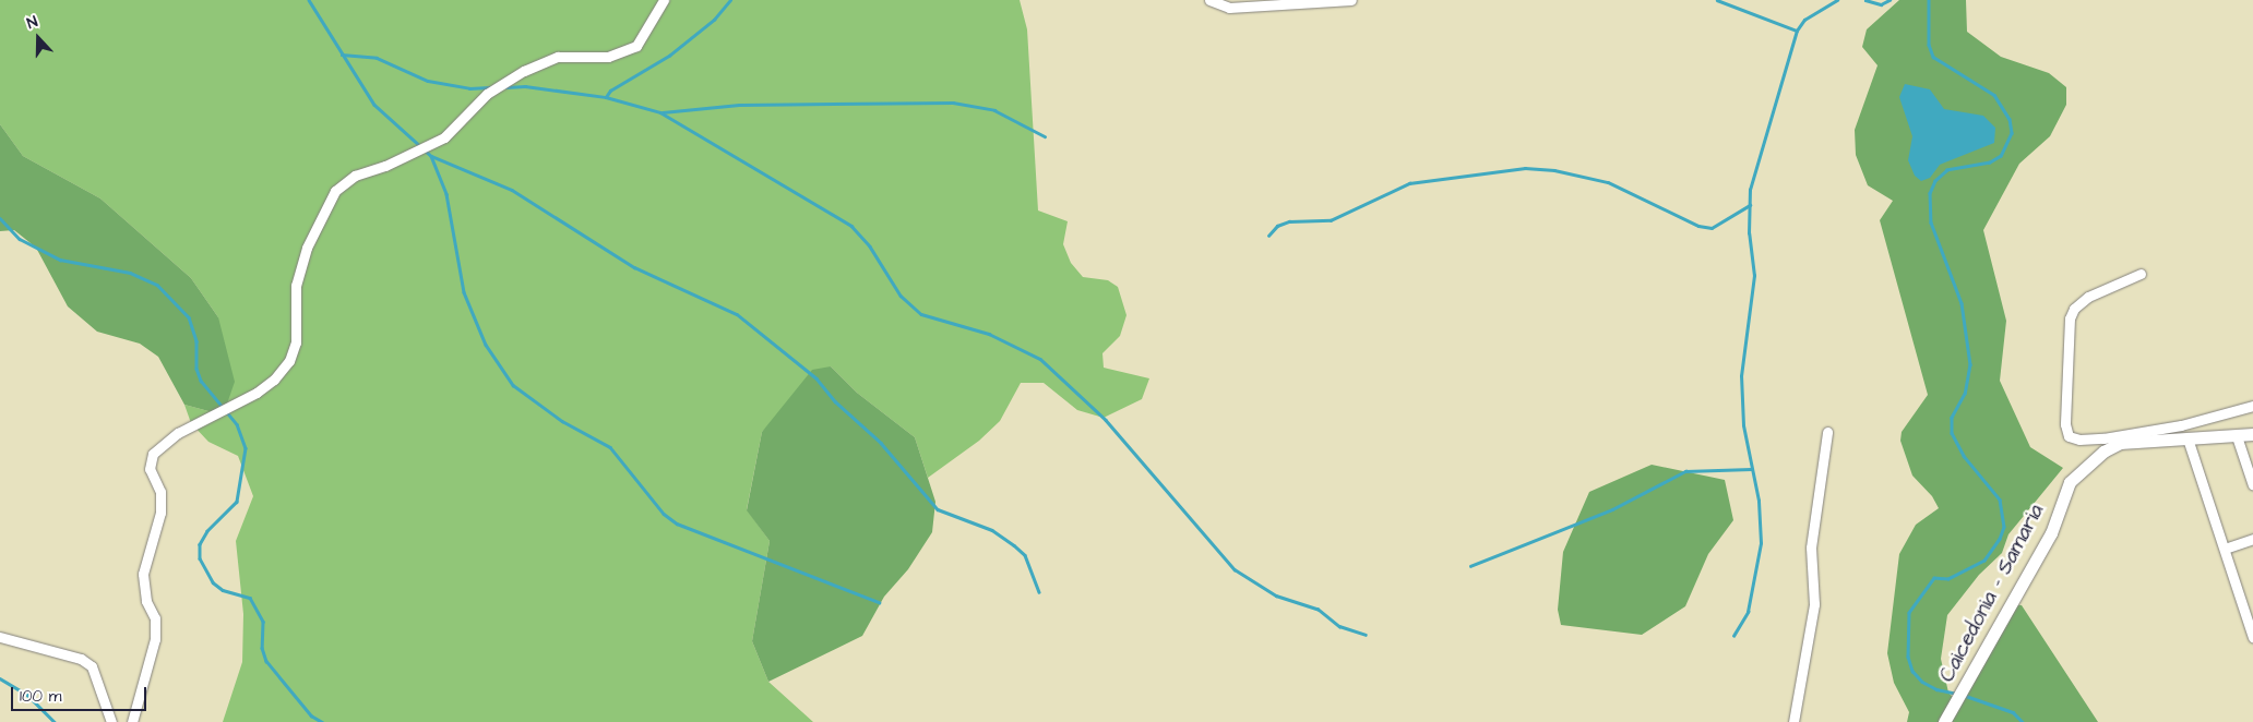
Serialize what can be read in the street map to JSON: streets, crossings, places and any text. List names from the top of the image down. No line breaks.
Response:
{"streets":{"street":["Caicedonia - Samaria"]},"scale_bar":"100 m","north":"top"}
